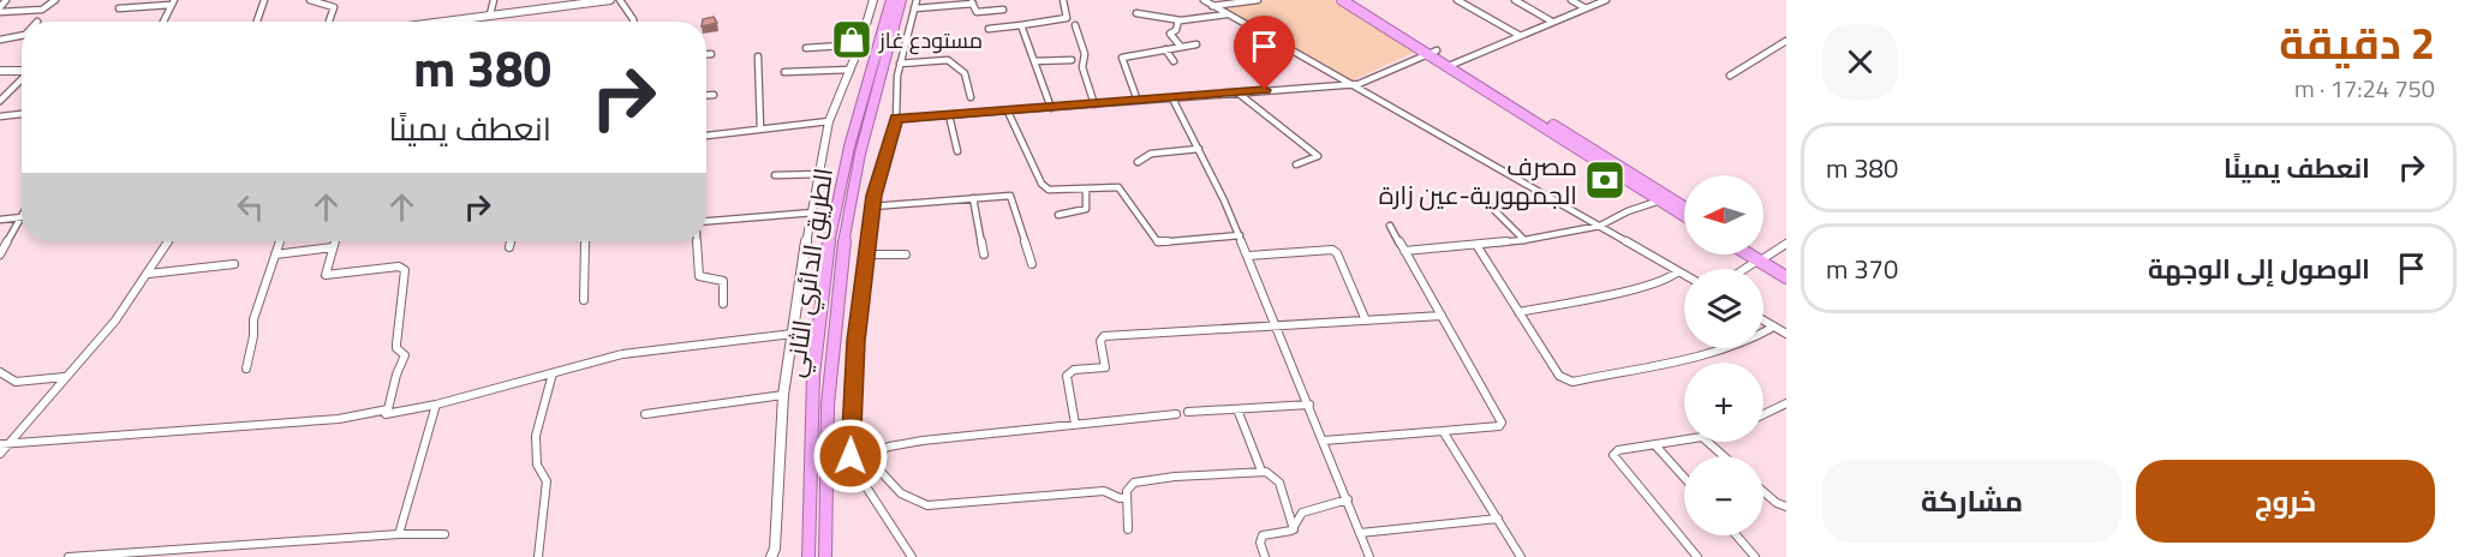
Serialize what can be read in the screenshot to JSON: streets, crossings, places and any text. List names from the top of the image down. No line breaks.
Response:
{"streets":{"highway":["الطريق الدائري الثاني"]},"places":{"shop":["مستودع غاز"],"bank":["مصرف الجمهورية-عين زارة"]},"north":"left","page":{"heading":["2 دقيقة","750 m · 17:24"],"turn":["380 m","انعطف يمينًا"],"list":[{"name":"انعطف يمينًا","value":"380 m"},{"name":"الوصول إلى الوجهة","value":"370 m"}],"map_buttons":["+","−"],"buttons":["خروج","مشاركة"]}}
